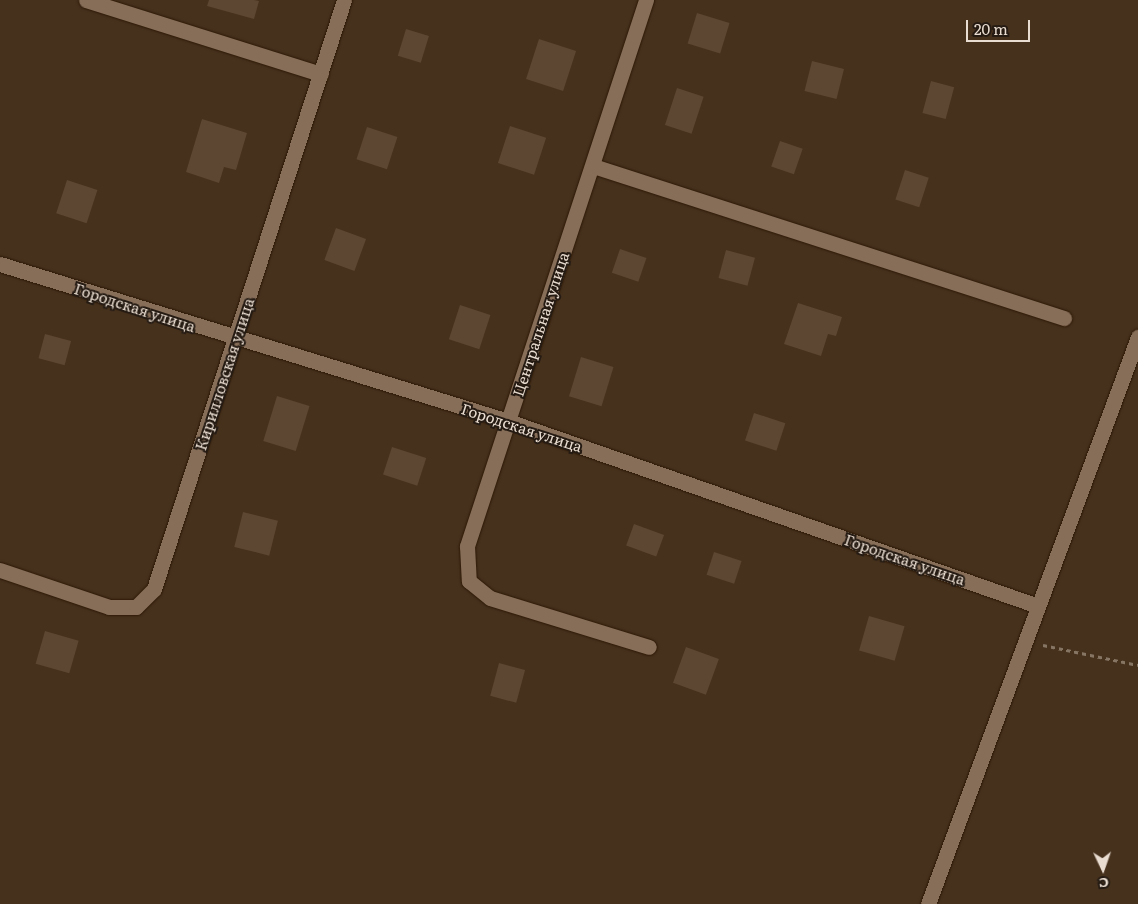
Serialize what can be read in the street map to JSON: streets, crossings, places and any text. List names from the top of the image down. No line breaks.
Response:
{"streets":{"street":["Городская улица","Центральная улица","Кирилловская улица"]},"crossings":[["Городская улица","Центральная улица"],["Городская улица","Кирилловская улица"]],"scale_bar":"20 m","north":"bottom"}
